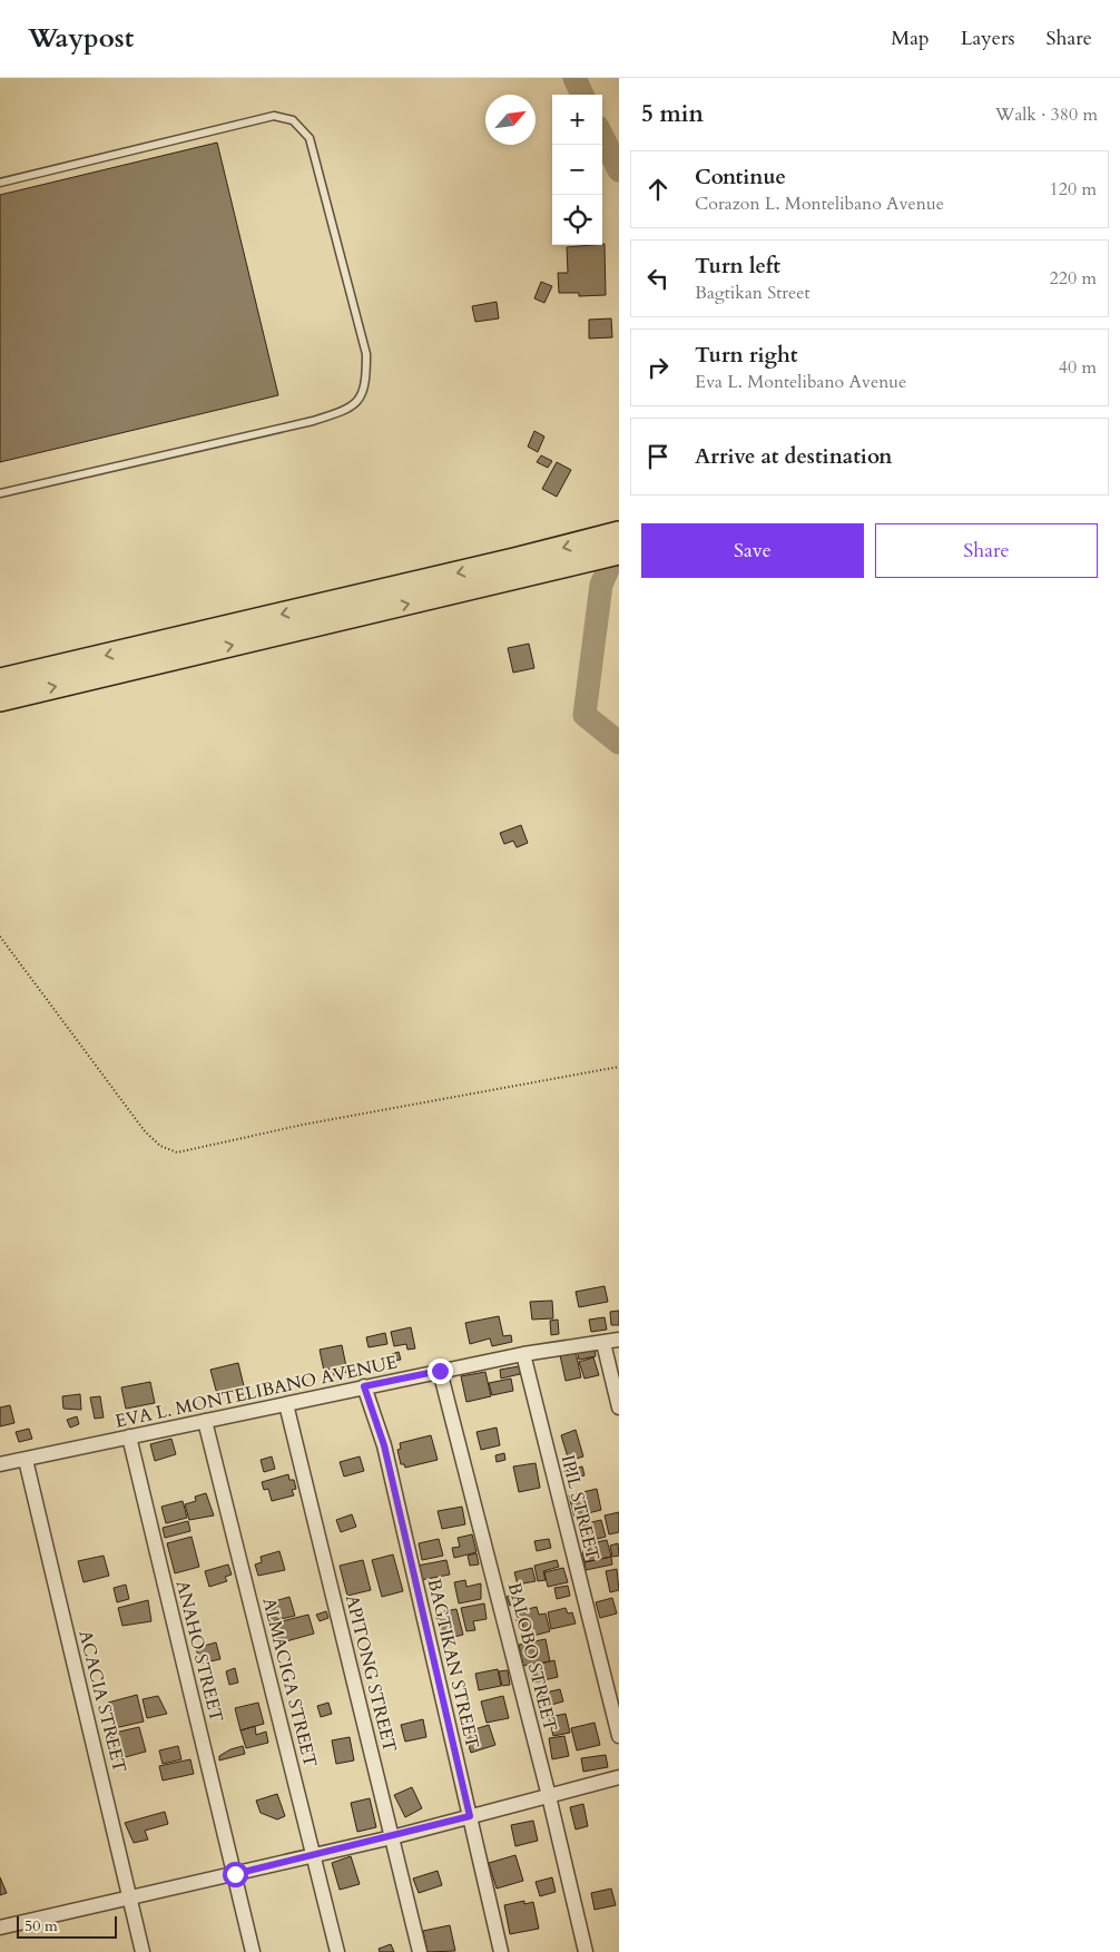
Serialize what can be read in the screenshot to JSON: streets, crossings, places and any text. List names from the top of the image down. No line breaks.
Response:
{"streets":{"street":["EVA L. MONTELIBANO AVENUE","IPIL STREET","ANAHO STREET","BALOBO STREET","BAGTIKAN STREET","APITONG STREET","ALMACIGA STREET","ACACIA STREET"]},"crossings":[["EVA L. MONTELIBANO AVENUE","IPIL STREET"],["EVA L. MONTELIBANO AVENUE","ANAHO STREET"],["EVA L. MONTELIBANO AVENUE","BALOBO STREET"],["EVA L. MONTELIBANO AVENUE","BAGTIKAN STREET"],["EVA L. MONTELIBANO AVENUE","APITONG STREET"],["EVA L. MONTELIBANO AVENUE","ALMACIGA STREET"],["EVA L. MONTELIBANO AVENUE","ACACIA STREET"]],"scale_bar":"50 m","north":"top right","page":{"header":"Waypost","nav":["Map","Layers","Share"],"heading":["5 min","Walk · 380 m"],"map_buttons":["+","−"],"list":[["Continue","Corazon L. Montelibano Avenue","120 m"],["Turn left","Bagtikan Street","220 m"],["Turn right","Eva L. Montelibano Avenue","40 m"],"Arrive at destination"],"buttons":["Save","Share"],"scale":"50 m"}}
